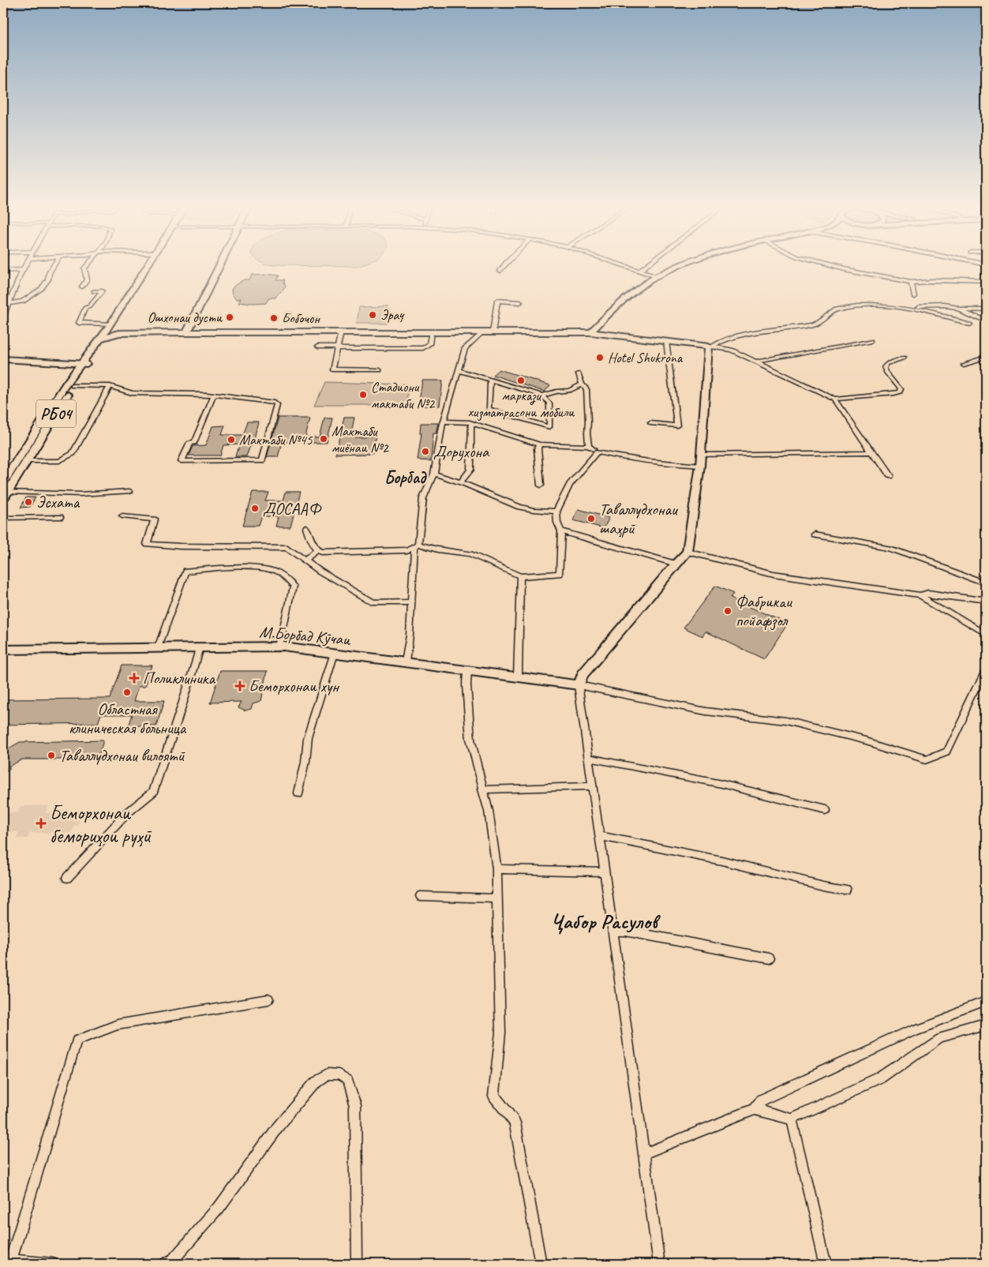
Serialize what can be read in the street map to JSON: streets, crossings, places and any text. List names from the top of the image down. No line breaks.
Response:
{"streets":{"main road":["РБ04"],"street":["М.Борбад Кӯчаи"]},"districts":["Борбад","Ҷабор Расулов"],"places":{"other":["Эраҷ","Ошхонаи дусти","Бобочон","Hotel Shukrona","маркази хизматрасони мобили","Стадиони мактаби №2","Мактаби миёнаи №2","Мактаби №45","Дорухона","Эсхата","ДОСААФ","Таваллудхонаи шаҳрӣ","Фабрикаи пойафзол","Областная клиническая больница","Таваллудхонаи вилоятӣ"],"health":["Поликлиника","Беморхонаи хун","Беморхонаи бемориҳои руҳӣ"]}}
